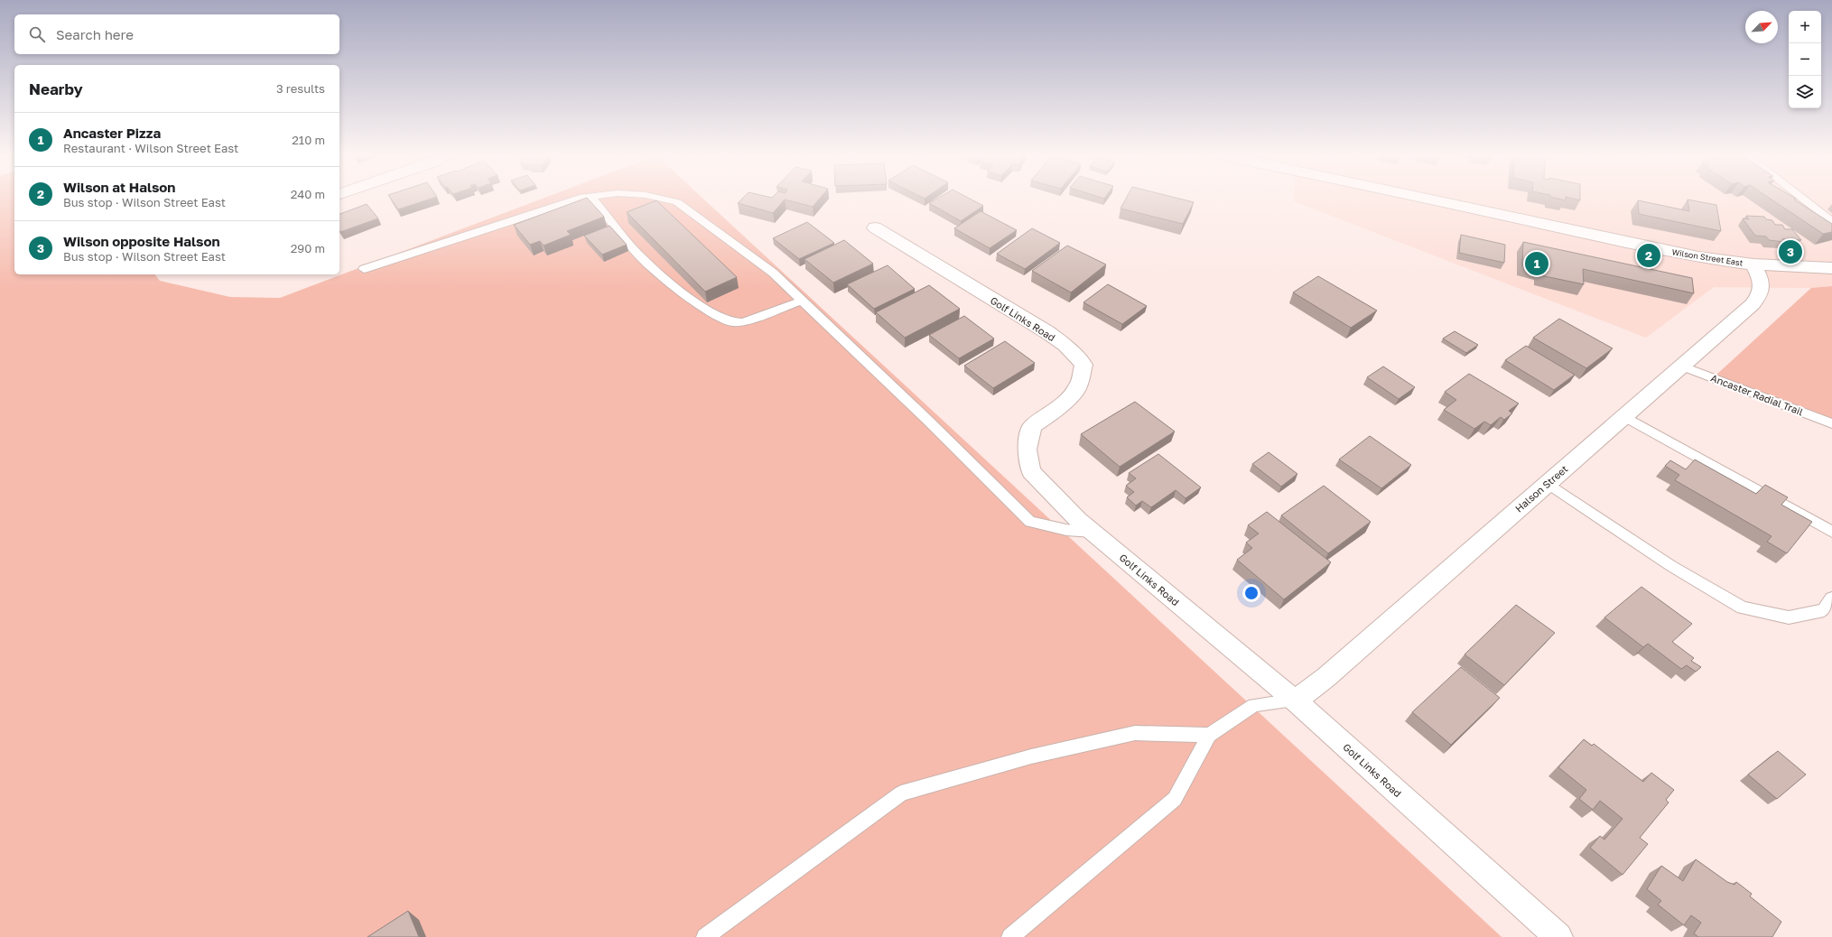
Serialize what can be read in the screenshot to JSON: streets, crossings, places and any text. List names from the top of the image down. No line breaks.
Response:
{"streets":{"main road":["Wilson Street East","Golf Links Road","Halson Street"],"lane":["Ancaster Radial Trail"]},"crossings":[["Wilson Street East","Halson Street"],["Golf Links Road","Halson Street"],["Ancaster Radial Trail","Halson Street"]],"north":"top right","page":{"map_buttons":["+","−"],"search":"Search here","heading":["Nearby","3 results"],"list":[{"mark":"1","name":"Ancaster Pizza","note":"Restaurant · Wilson Street East","value":"210 m"},{"mark":"2","name":"Wilson at Halson","note":"Bus stop · Wilson Street East","value":"240 m"},{"mark":"3","name":"Wilson opposite Halson","note":"Bus stop · Wilson Street East","value":"290 m"}],"pins":["3","2","1"]}}
